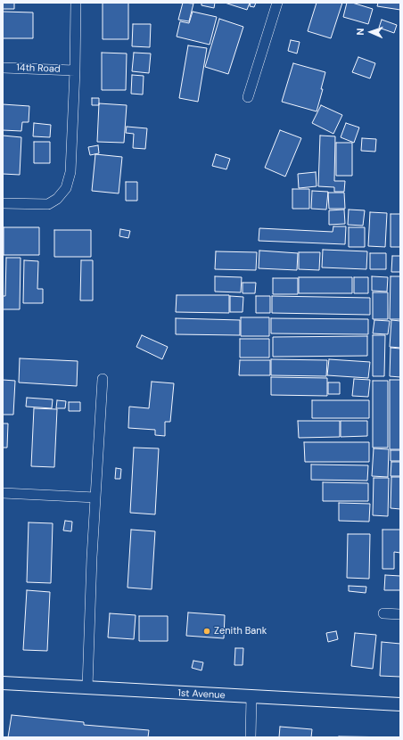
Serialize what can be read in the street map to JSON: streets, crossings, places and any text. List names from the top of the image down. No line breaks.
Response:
{"streets":{"street":["14th Road","1st Avenue"]},"places":["Zenith Bank"],"north":"left"}
